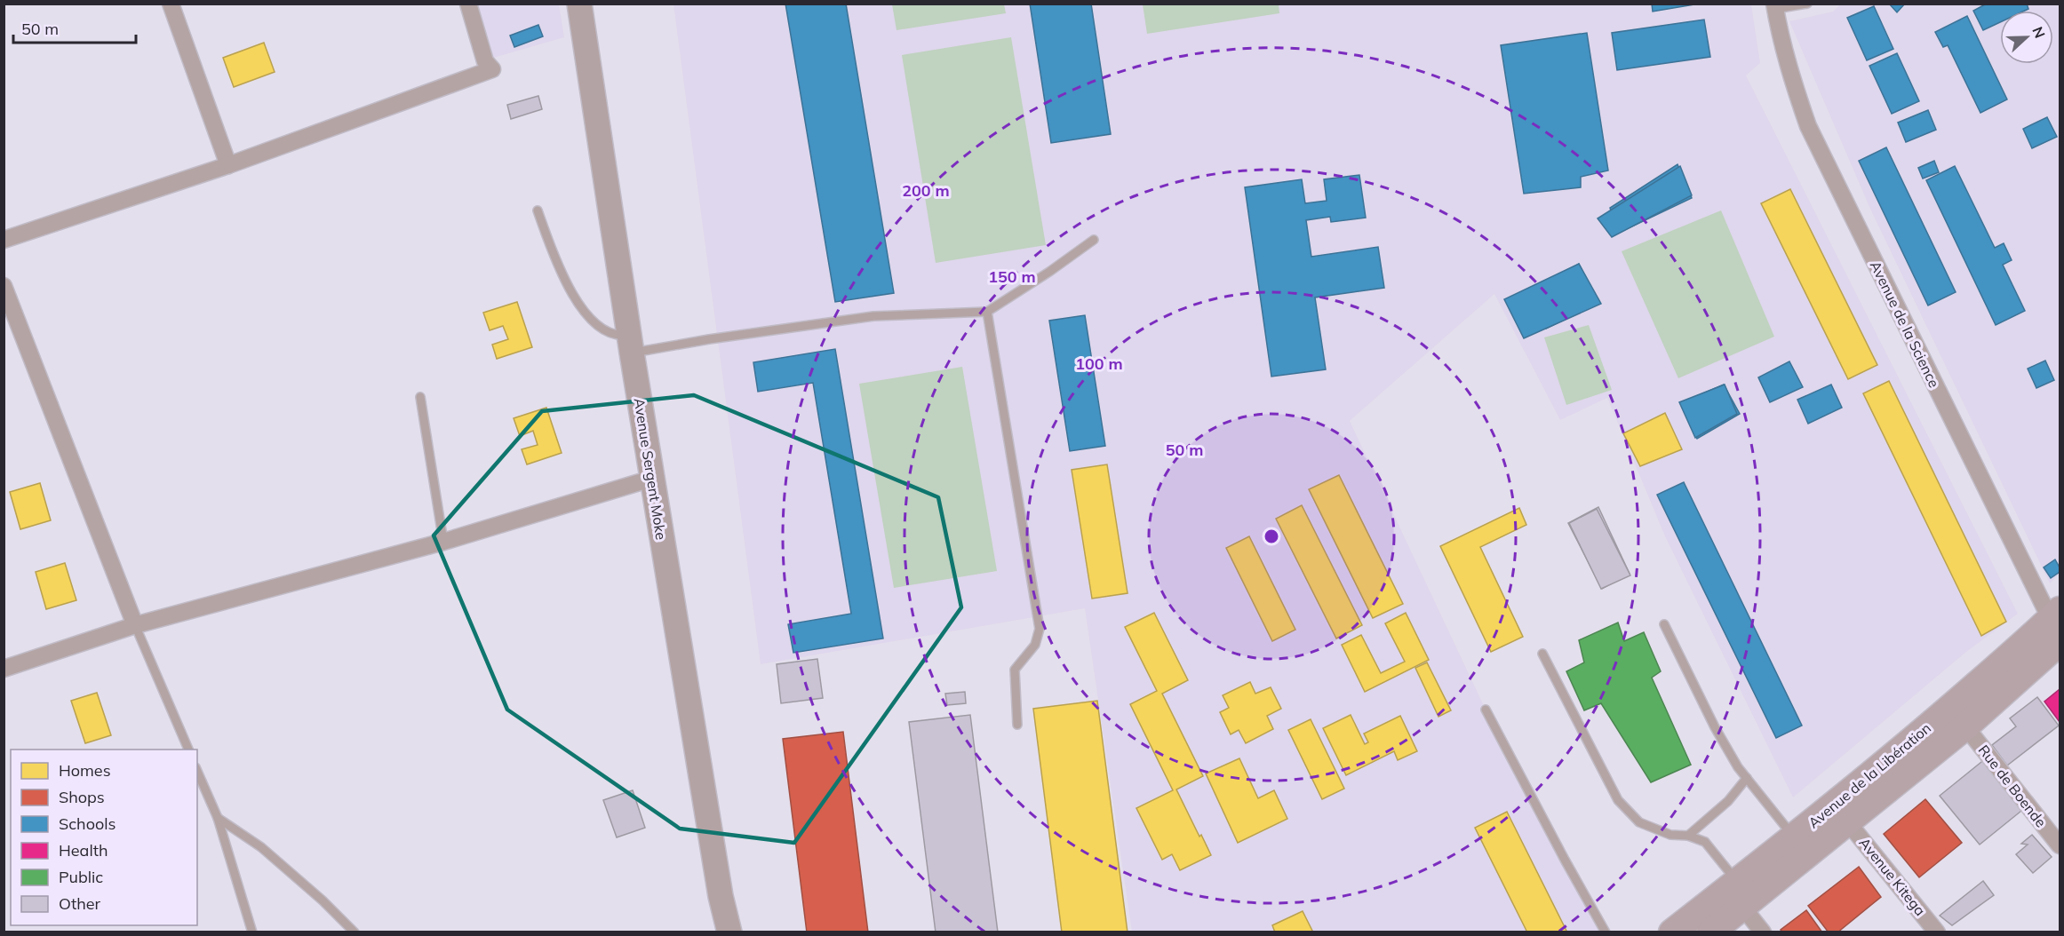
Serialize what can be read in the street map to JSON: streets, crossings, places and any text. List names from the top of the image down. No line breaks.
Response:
{"streets":{"main road":["Avenue Sergent Moke","Avenue de la Libération"],"street":["Avenue de la Science","Rue de Boende","Avenue Kitega"]},"crossings":[["Avenue de la Science","Avenue de la Libération"],["Avenue de la Libération","Rue de Boende"],["Avenue de la Libération","Avenue Kitega"]],"legend":["Homes","Shops","Schools","Health","Public","Other"],"scale_bar":"50 m","north":"right","rings":["200 m","150 m","100 m","50 m"]}
